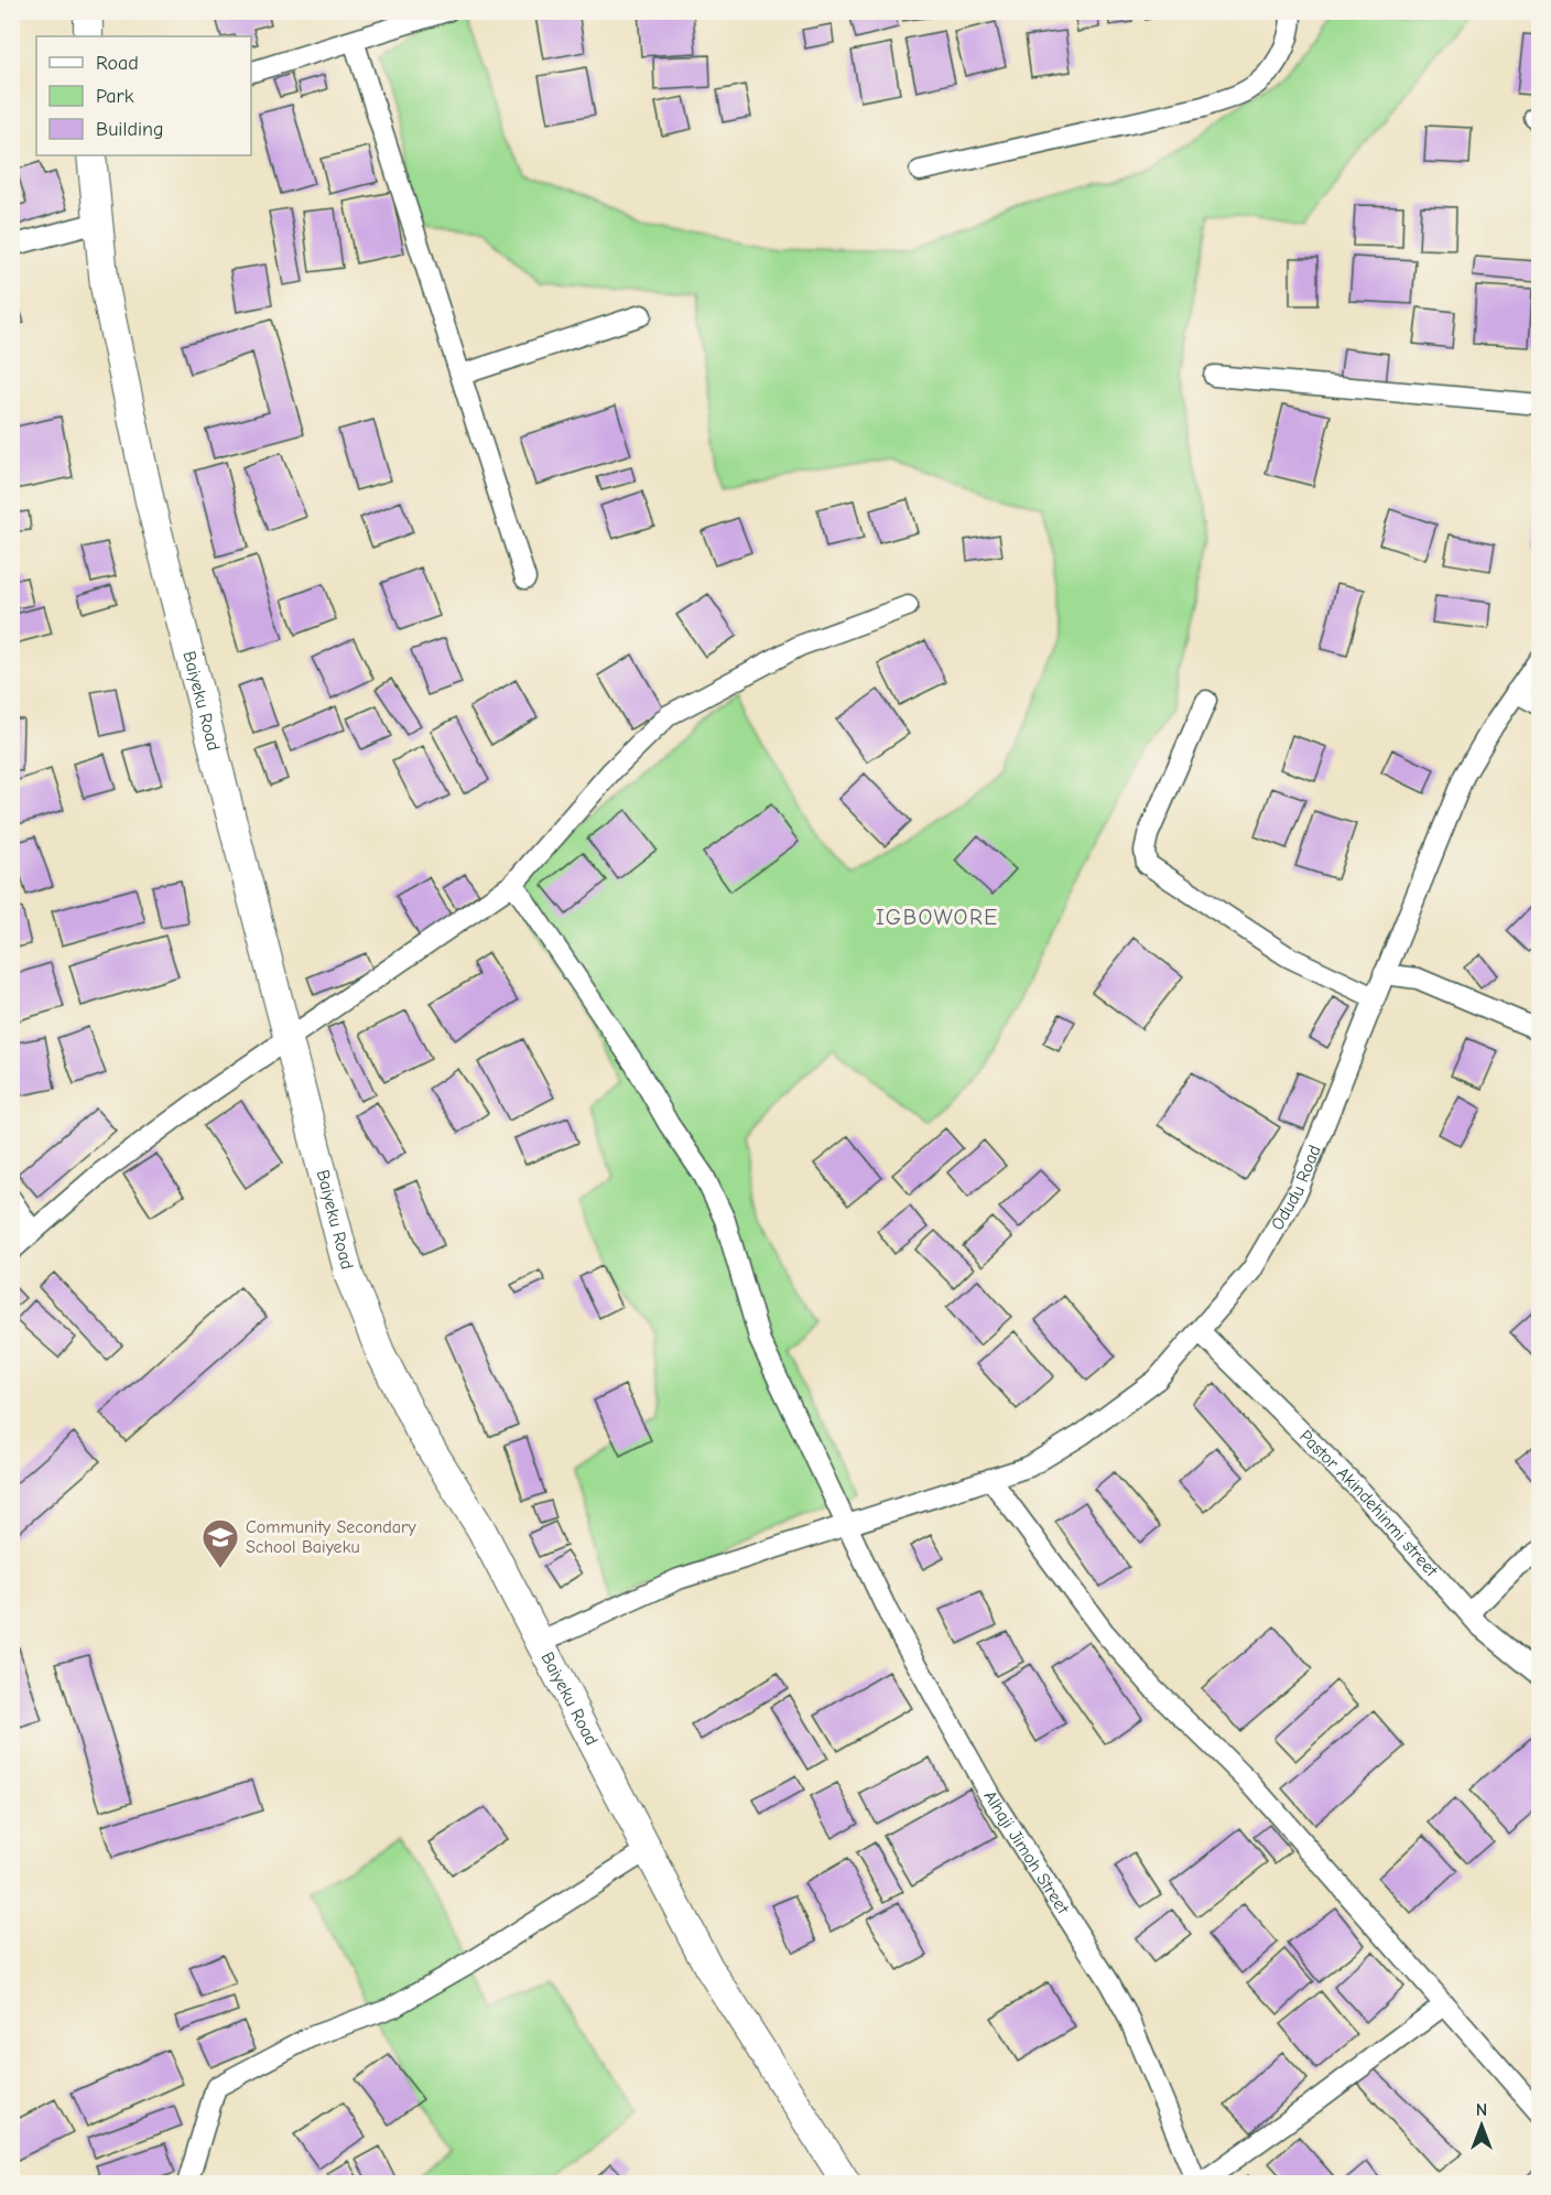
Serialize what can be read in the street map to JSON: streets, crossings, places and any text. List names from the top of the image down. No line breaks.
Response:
{"streets":{"main road":["Baiyeku Road"],"street":["Odudu Road","Pastor Akindehinmi street","Alhaji Jimoh Street"]},"crossings":[["Baiyeku Road","Odudu Road"],["Odudu Road","Pastor Akindehinmi street"],["Odudu Road","Alhaji Jimoh Street"]],"districts":["IGBOWORE"],"places":{"school or university":["Community Secondary School Baiyeku"]},"legend":["Road","Park","Building"],"north":"top"}
